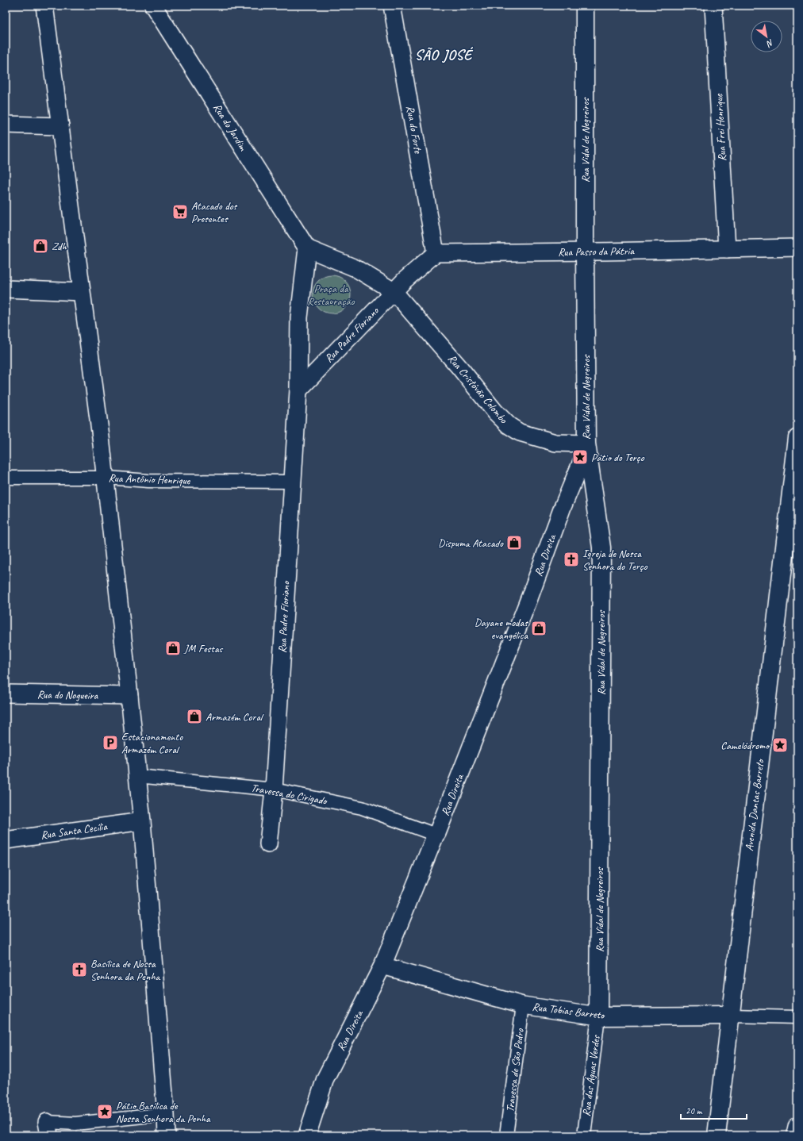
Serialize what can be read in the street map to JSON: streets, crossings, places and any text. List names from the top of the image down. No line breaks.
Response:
{"streets":{"street":["Rua do Jardim","Rua Frei Henrique","Rua do Forte","Rua Vidal de Negreiros","Rua Passo da Pátria","Rua Padre Floriano","Rua Cristóvão Colombo","Rua Antônio Henrique","Rua Direita","Rua do Nogueira","Travessa do Cirigado","Avenida Dantas Barreto","Rua Santa Cecília","Rua Tobias Barreto","Travessa de São Pedro","Rua das Águas Verdes"]},"crossings":[["Rua do Jardim","Rua Padre Floriano"],["Rua Frei Henrique","Rua Passo da Pátria"],["Rua do Forte","Rua Passo da Pátria"],["Rua Vidal de Negreiros","Rua Passo da Pátria"],["Rua Vidal de Negreiros","Rua Cristóvão Colombo"],["Rua Vidal de Negreiros","Rua Direita"],["Rua Vidal de Negreiros","Rua Tobias Barreto"],["Rua Vidal de Negreiros","Rua das Águas Verdes"],["Rua Padre Floriano","Rua Cristóvão Colombo"],["Rua Padre Floriano","Rua Antônio Henrique"],["Rua Padre Floriano","Travessa do Cirigado"],["Rua Cristóvão Colombo","Rua Direita"],["Rua Direita","Travessa do Cirigado"],["Rua Direita","Rua Tobias Barreto"],["Avenida Dantas Barreto","Rua Tobias Barreto"],["Rua Tobias Barreto","Travessa de São Pedro"],["Rua Tobias Barreto","Rua das Águas Verdes"]],"districts":["SÃO JOSÉ"],"parks":["Praça da Restauração"],"places":{"supermarket":["Atacado dos Presentes"],"shop":["Zdh","Dispuma Atacado","Dayane modas evangélica","JM Festas","Armazém Coral"],"place":["Pátio do Terço","Camelódromo","Pátio Basílica de Nossa Senhora da Penha"],"church":["Igreja de Nossa Senhora do Terço","Basílica de Nossa Senhora da Penha"],"parking":["Estacionamento Armazém Coral"]},"scale_bar":"20 m","north":"bottom right"}
